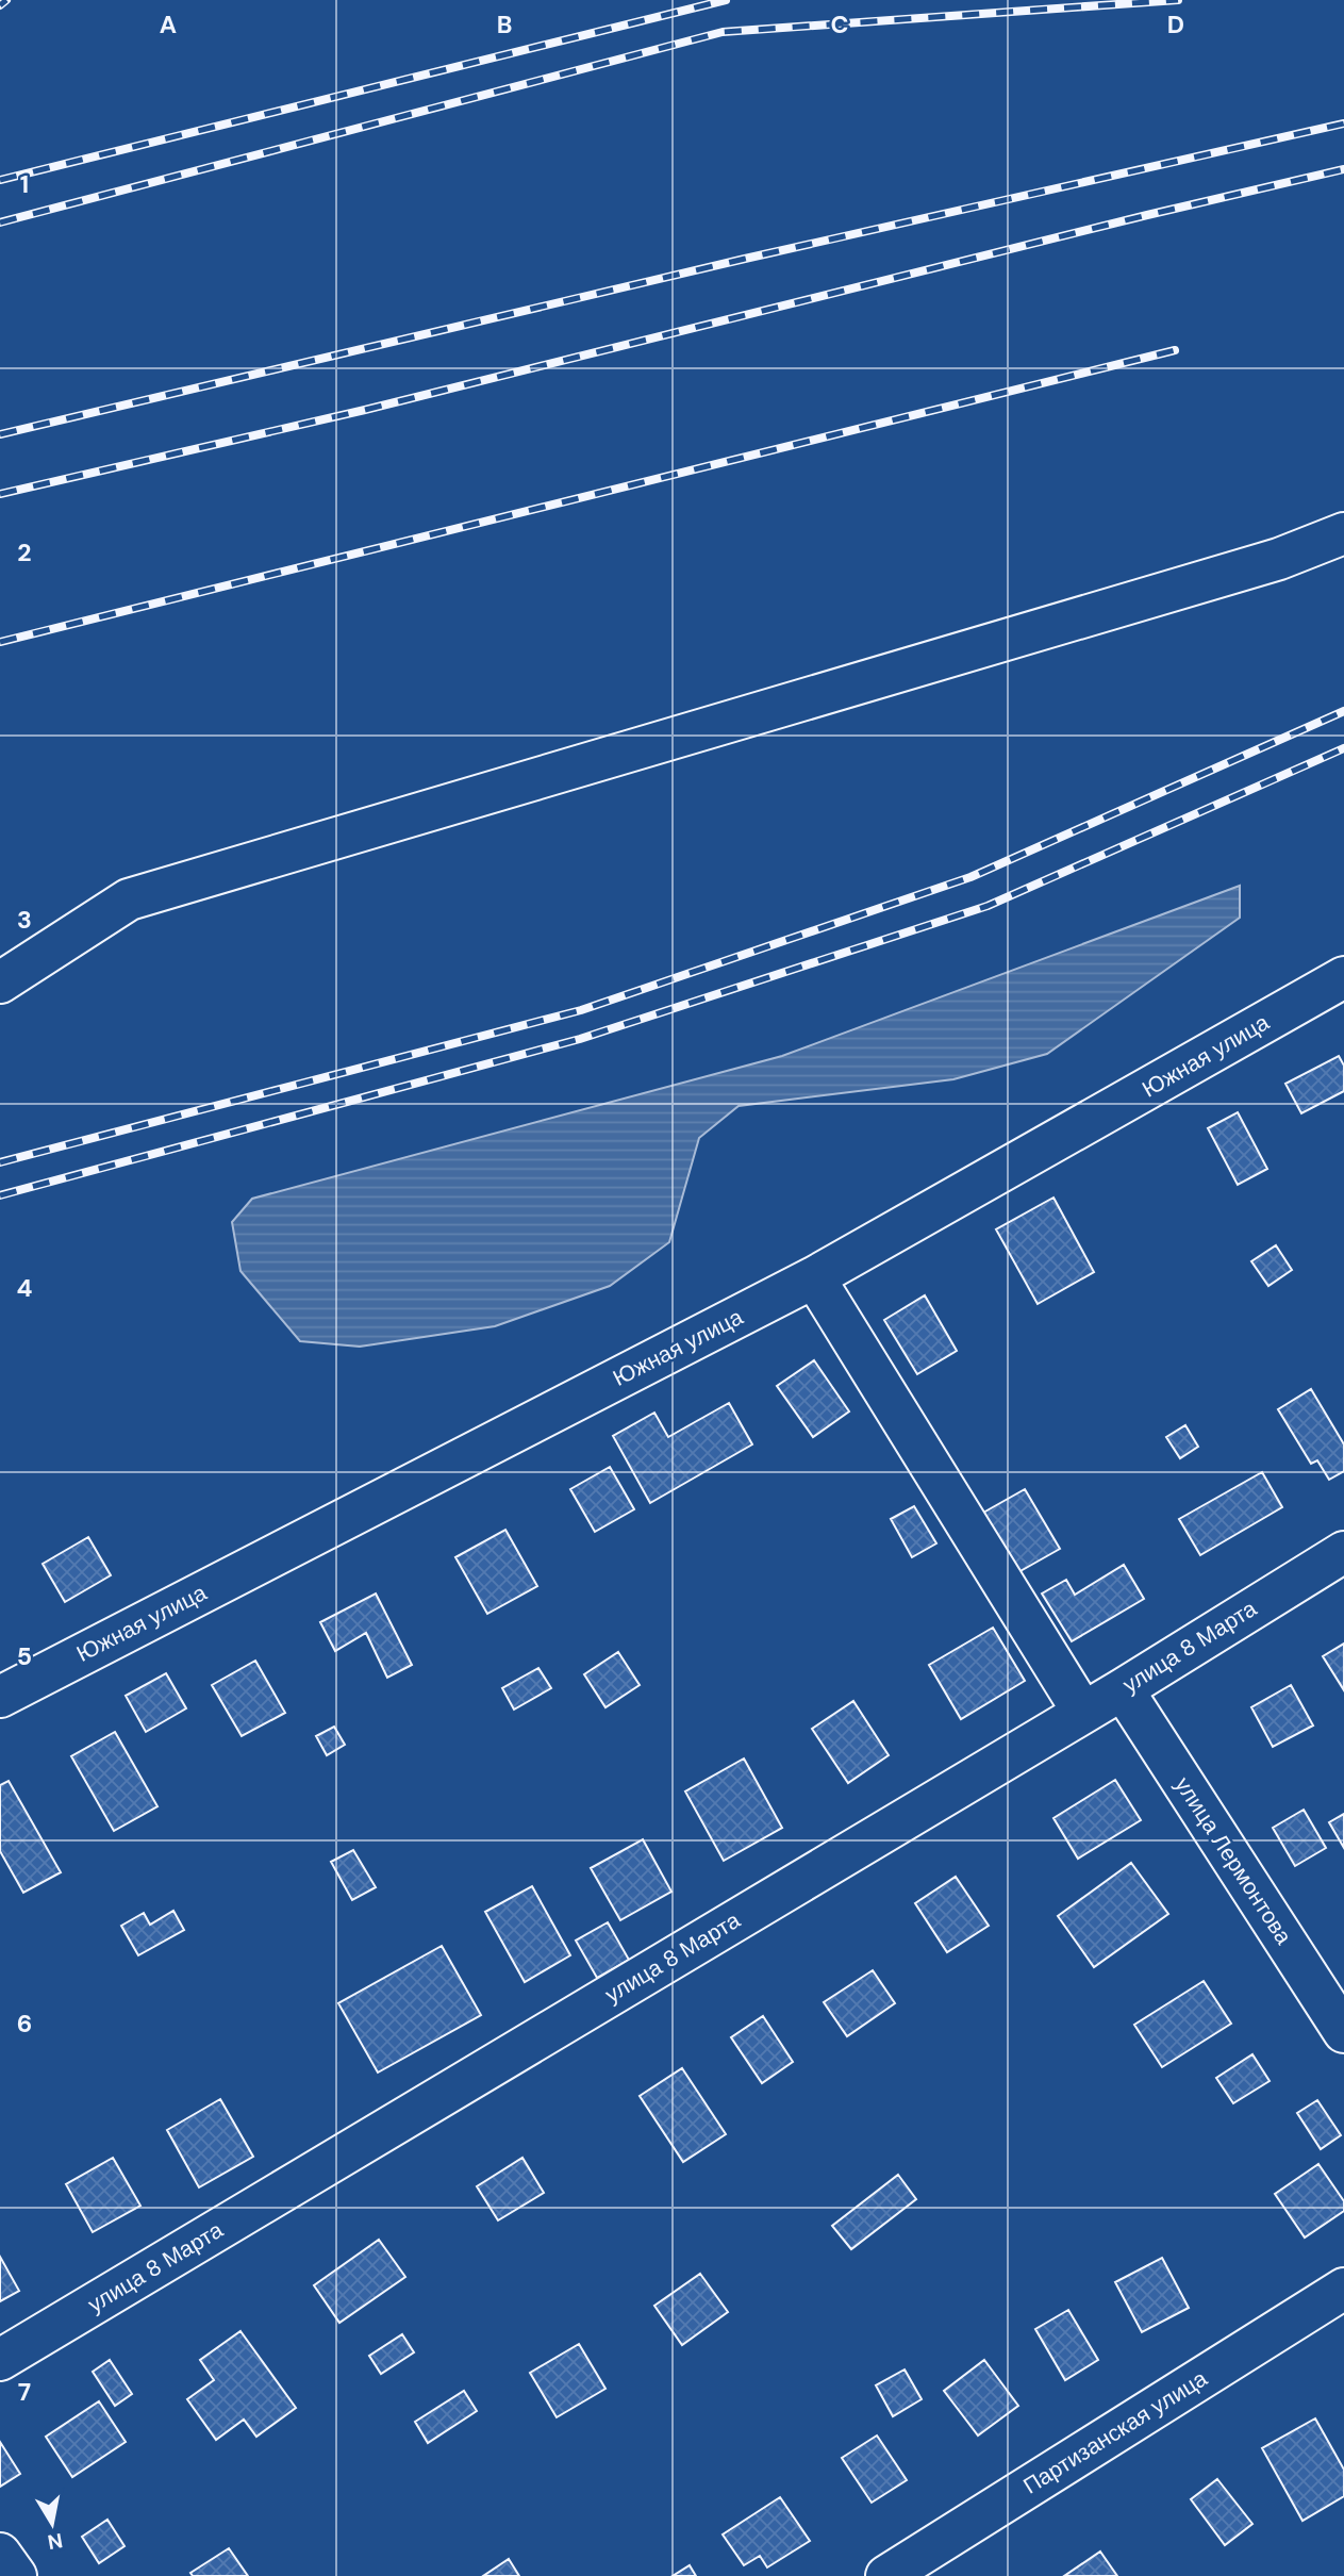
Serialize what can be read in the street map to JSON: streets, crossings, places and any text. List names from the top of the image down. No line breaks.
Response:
{"streets":{"street":["Южная улица","улица 8 Марта","улица Лермонтова","Партизанская улица"]},"crossings":[["улица 8 Марта","улица Лермонтова"]],"north":"bottom","grid":{"columns":["A","B","C","D"],"rows":["1","2","3","4","5","6","7"]}}
